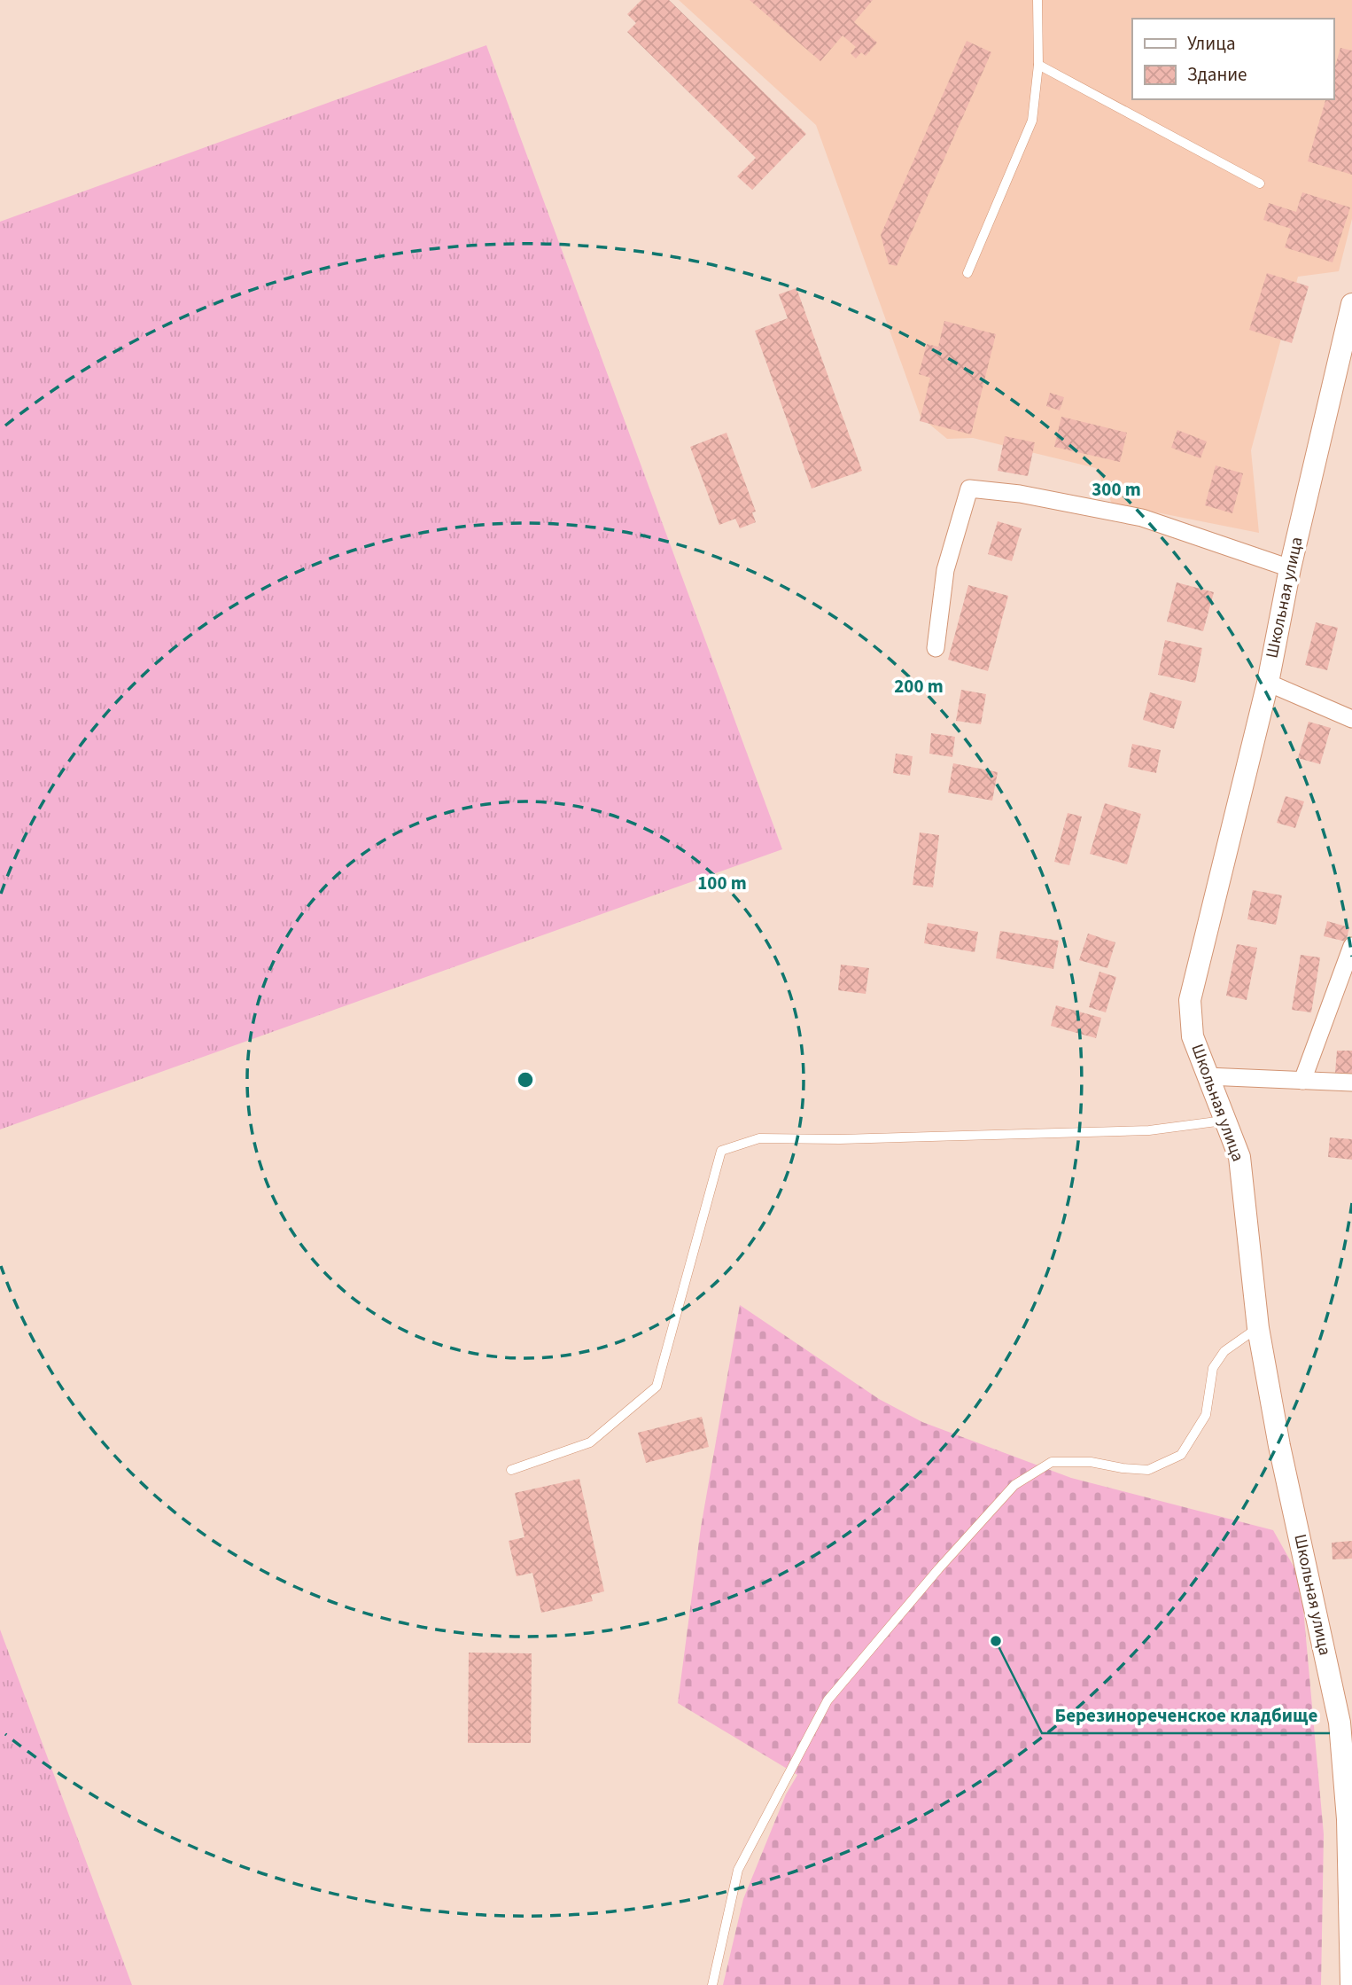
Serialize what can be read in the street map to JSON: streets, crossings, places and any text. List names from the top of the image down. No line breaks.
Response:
{"streets":{"street":["Школьная улица"]},"places":["Березинореченское кладбище"],"legend":["Улица","Здание"],"rings":["300 m","200 m","100 m"]}
